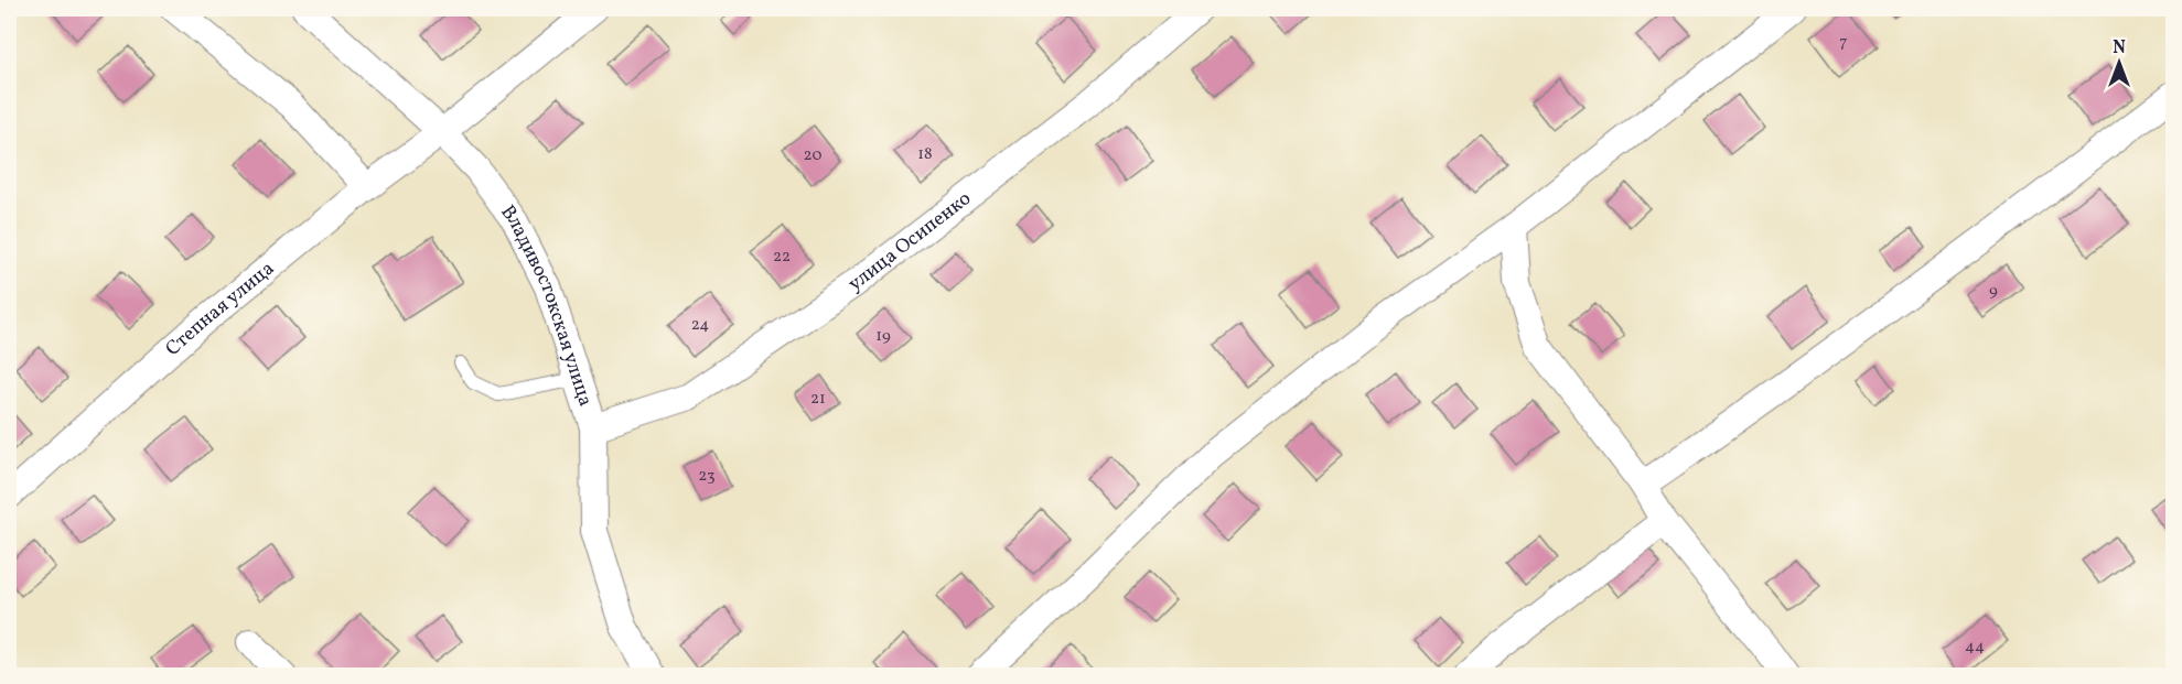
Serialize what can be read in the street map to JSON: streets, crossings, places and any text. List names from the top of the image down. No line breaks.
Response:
{"streets":{"street":["улица Осипенко","Владивостокская улица","Степная улица"]},"crossings":[["улица Осипенко","Владивостокская улица"],["Владивостокская улица","Степная улица"]],"house_numbers":["7","18","20","22","9","24","19","21","23","44"],"north":"top"}
